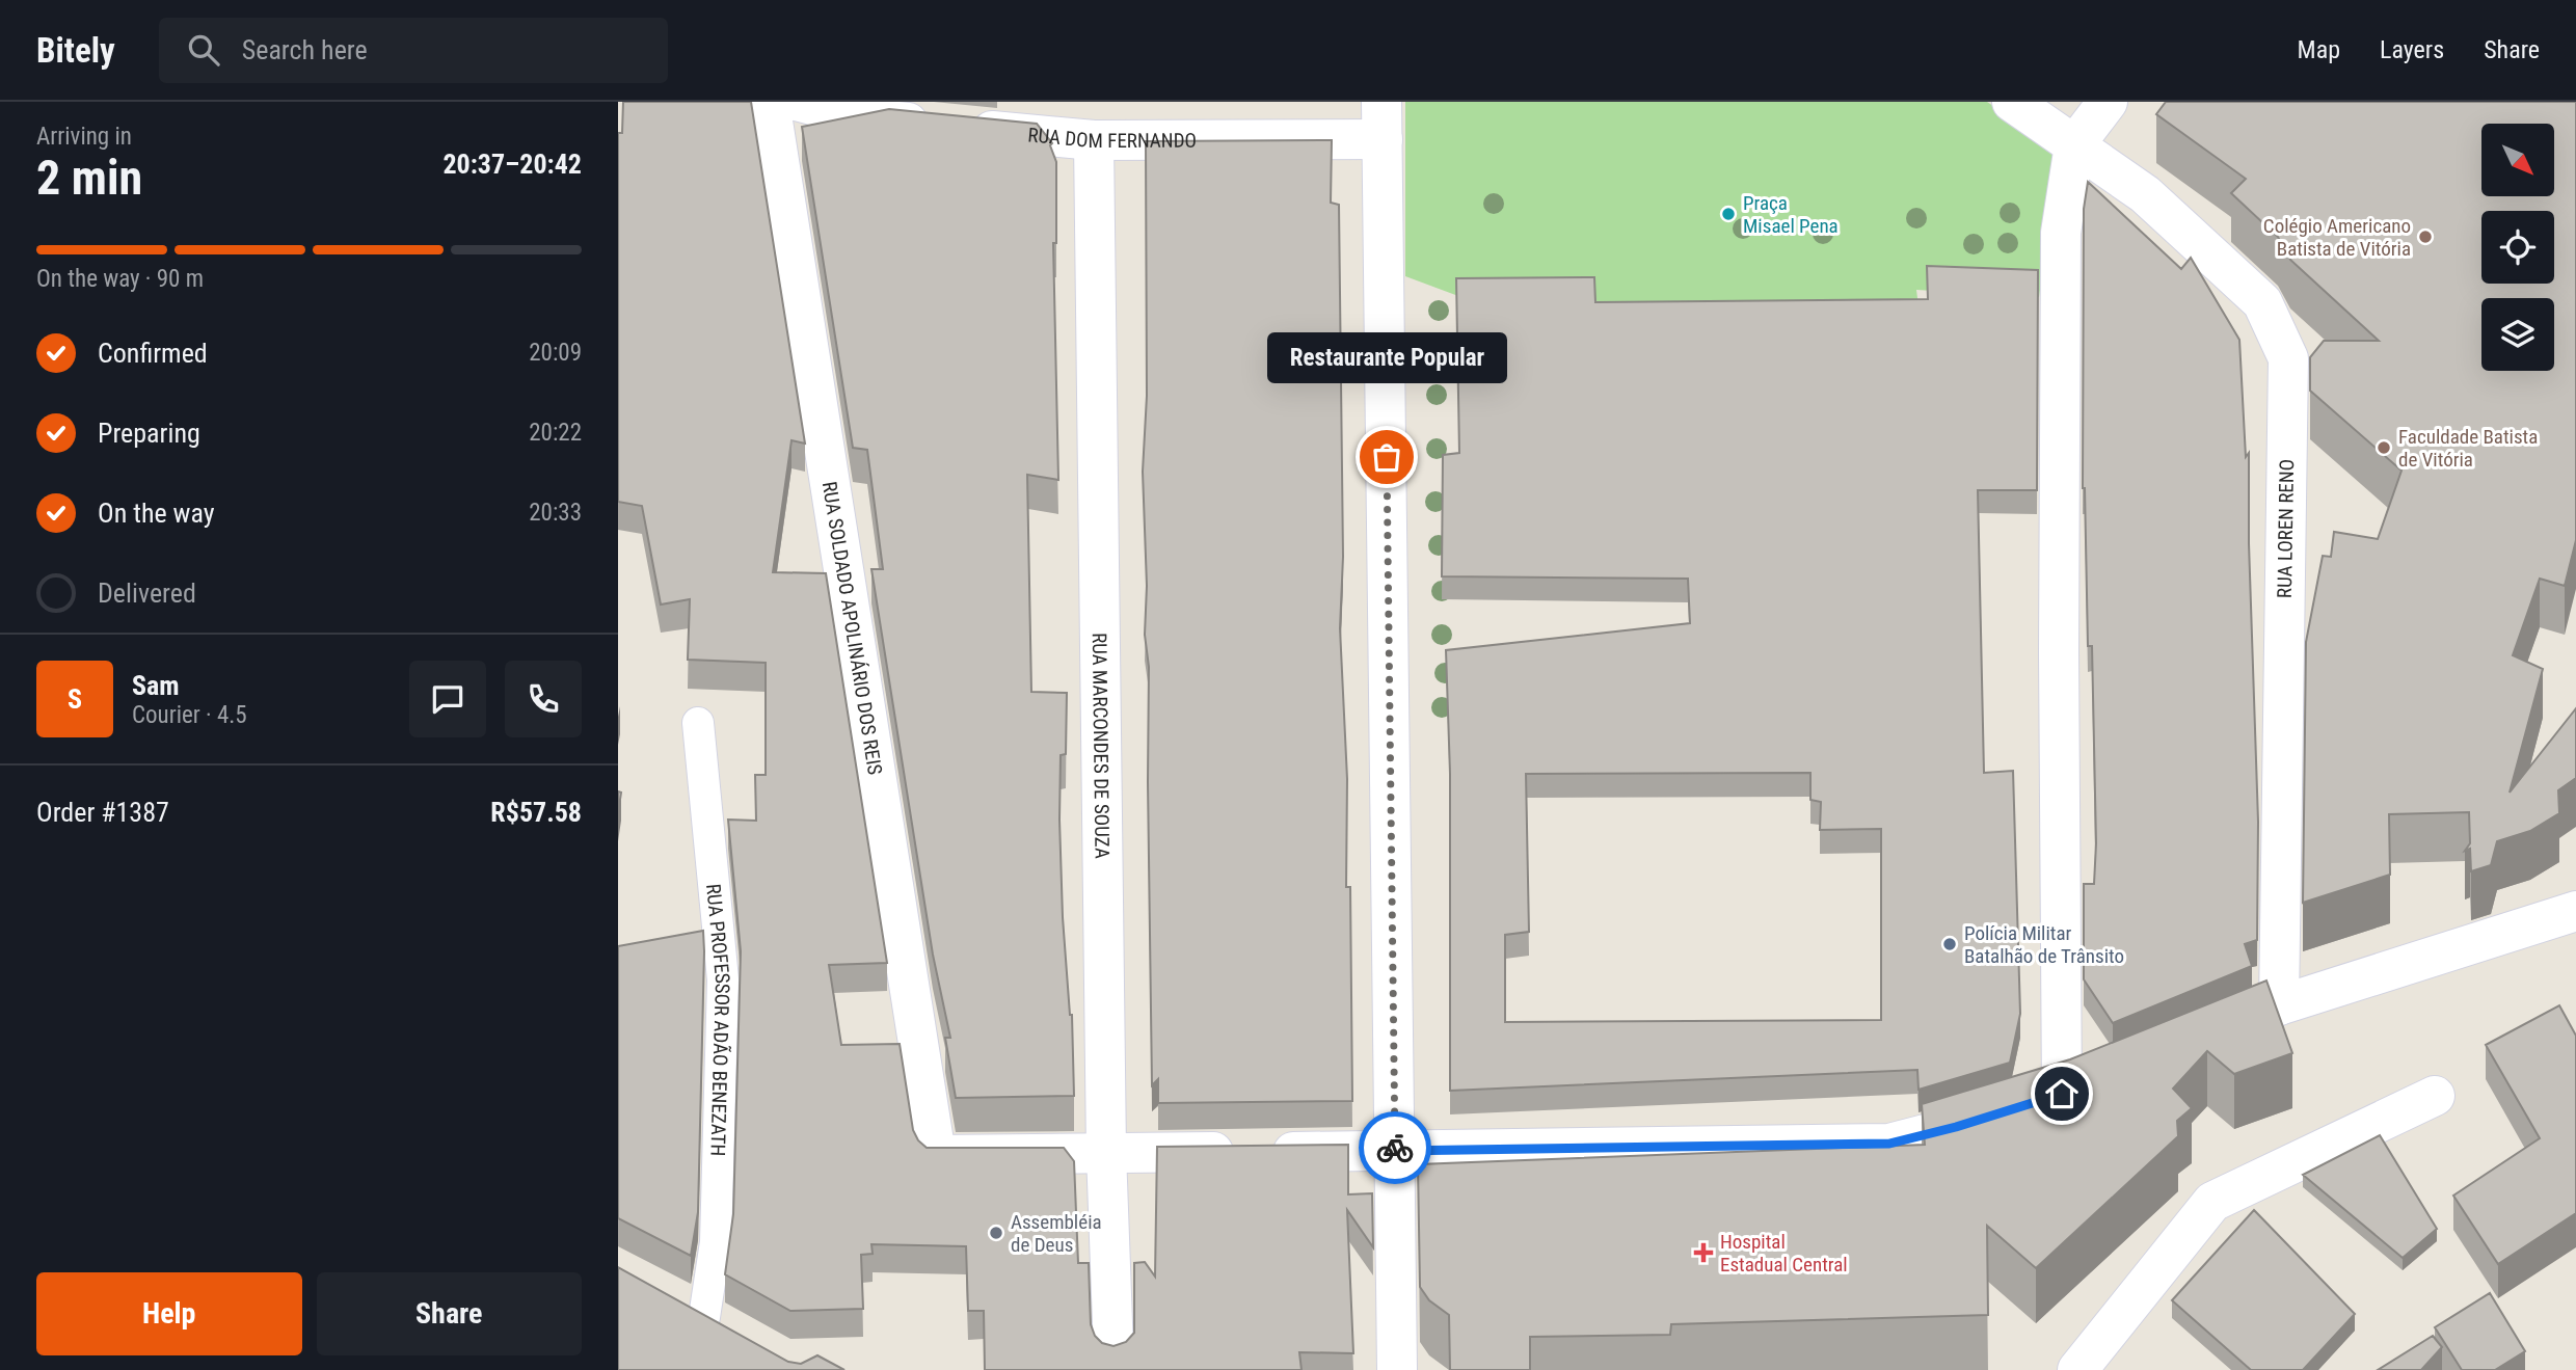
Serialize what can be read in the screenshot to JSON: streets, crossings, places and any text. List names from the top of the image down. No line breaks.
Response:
{"streets":{"street":["RUA DOM FERNANDO","RUA LOREN RENO","RUA SOLDADO APOLINÁRIO DOS REIS","RUA MARCONDES DE SOUZA"],"lane":["RUA PROFESSOR ADÃO BENEZATH"]},"crossings":[["RUA DOM FERNANDO","RUA MARCONDES DE SOUZA"],["RUA SOLDADO APOLINÁRIO DOS REIS","RUA MARCONDES DE SOUZA"]],"places":{"other":["Praça Misael Pena","Colégio Americano Batista de Vitória","Faculdade Batista de Vitória","Restaurante Popular","Polícia Militar Batalhão de Trânsito","Assembléia de Deus"],"health":["Hospital Estadual Central"]},"north":"bottom right","page":{"header":"Bitely","search":"Search here","nav":["Map","Layers","Share"],"heading":["2 min","Arriving in","20:37–20:42"],"panel":["Sam","Courier · 4.5","Order #1387","R$57.58"],"bar":"On the way · 90 m","list":[["Confirmed","20:09"],["Preparing","20:22"],["On the way","20:33"],"Delivered"],"bubble":"Restaurante Popular","round":"S","buttons":["Help","Share"]}}
